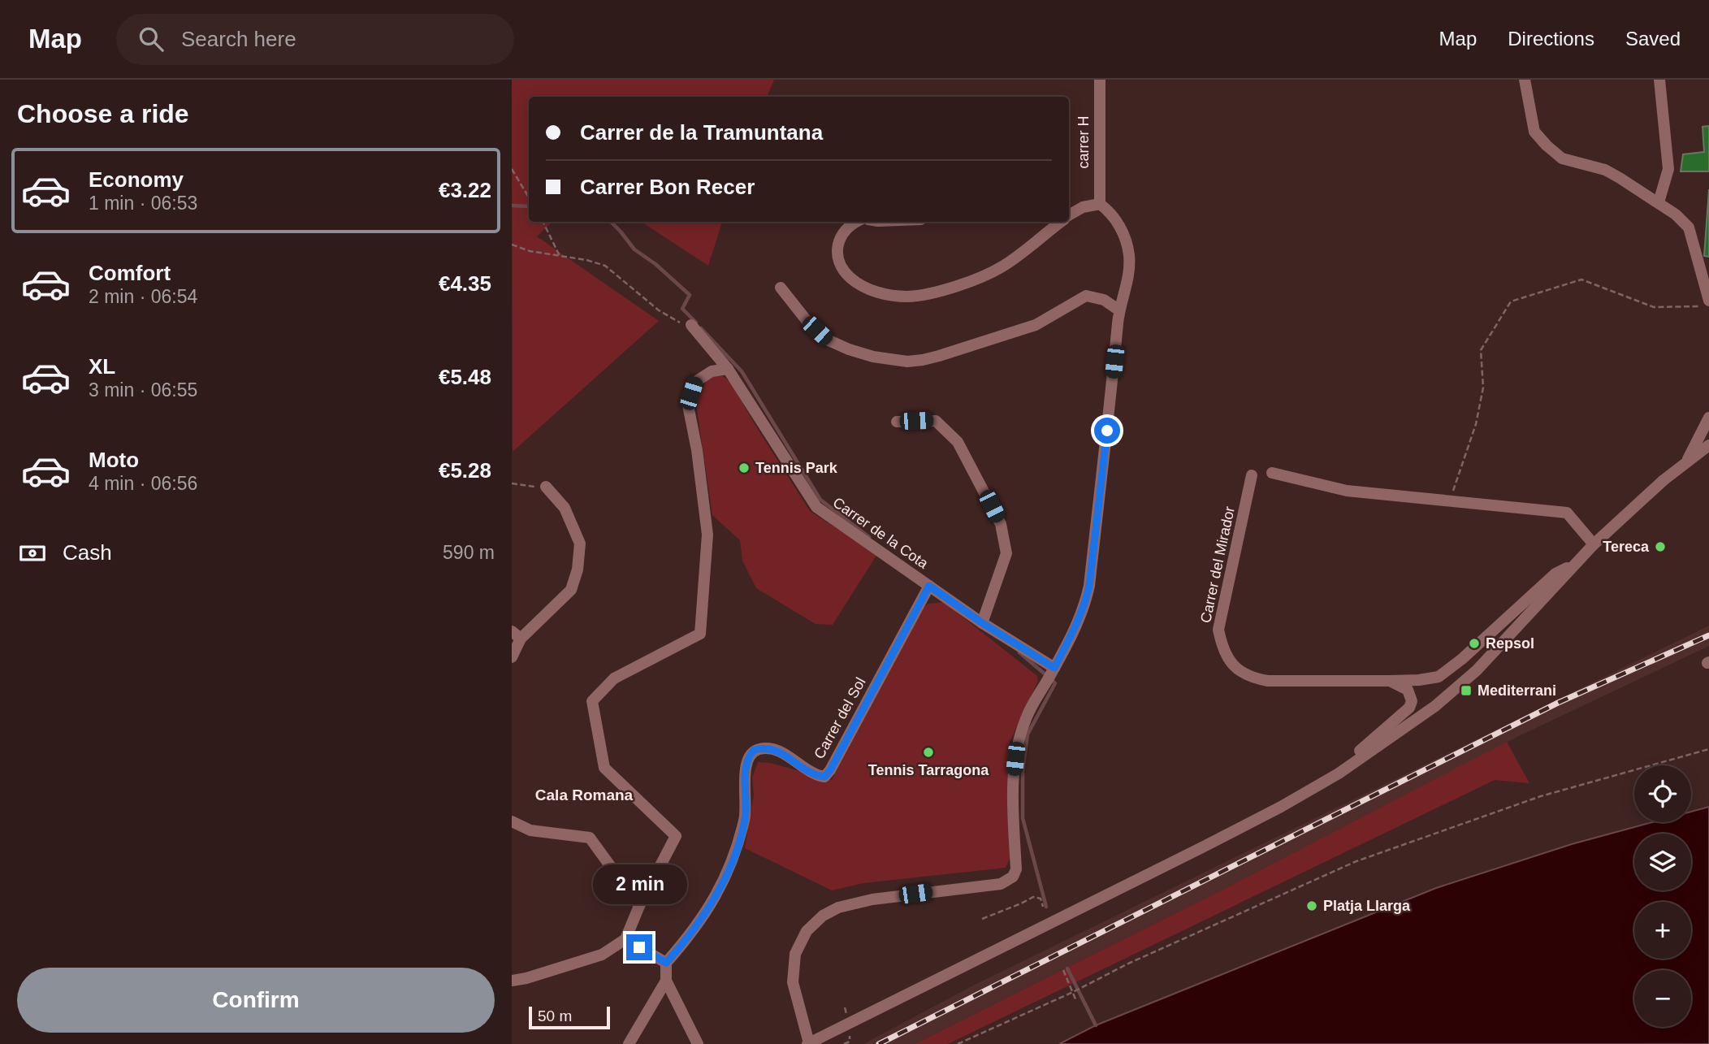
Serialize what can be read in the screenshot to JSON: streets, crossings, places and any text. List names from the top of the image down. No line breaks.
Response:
{"streets":{"street":["carrer H","Carrer de la Cota","Carrer del Mirador","Carrer del Sol"]},"crossings":[["Carrer de la Cota","Carrer del Sol"]],"districts":["Cala Romana"],"places":{"other":["Tennis Park","Tereca","Repsol","Tennis Tarragona","Platja Llarga"],"transit":["Mediterrani"]},"scale_bar":"50 m","page":{"header":"Map","search":"Search here","nav":["Map","Directions","Saved"],"heading":"Choose a ride","banner":["Carrer de la Tramuntana","Carrer Bon Recer"],"list":[{"name":"Economy","note":"1 min · 06:53","value":"€3.22"},{"name":"Comfort","note":"2 min · 06:54","value":"€4.35"},{"name":"XL","note":"3 min · 06:55","value":"€5.48"},{"name":"Moto","note":"4 min · 06:56","value":"€5.28"}],"pay":["Cash","590 m"],"map_buttons":["+","−"],"bubble":"2 min","buttons":"Confirm","scale":"50 m"}}
